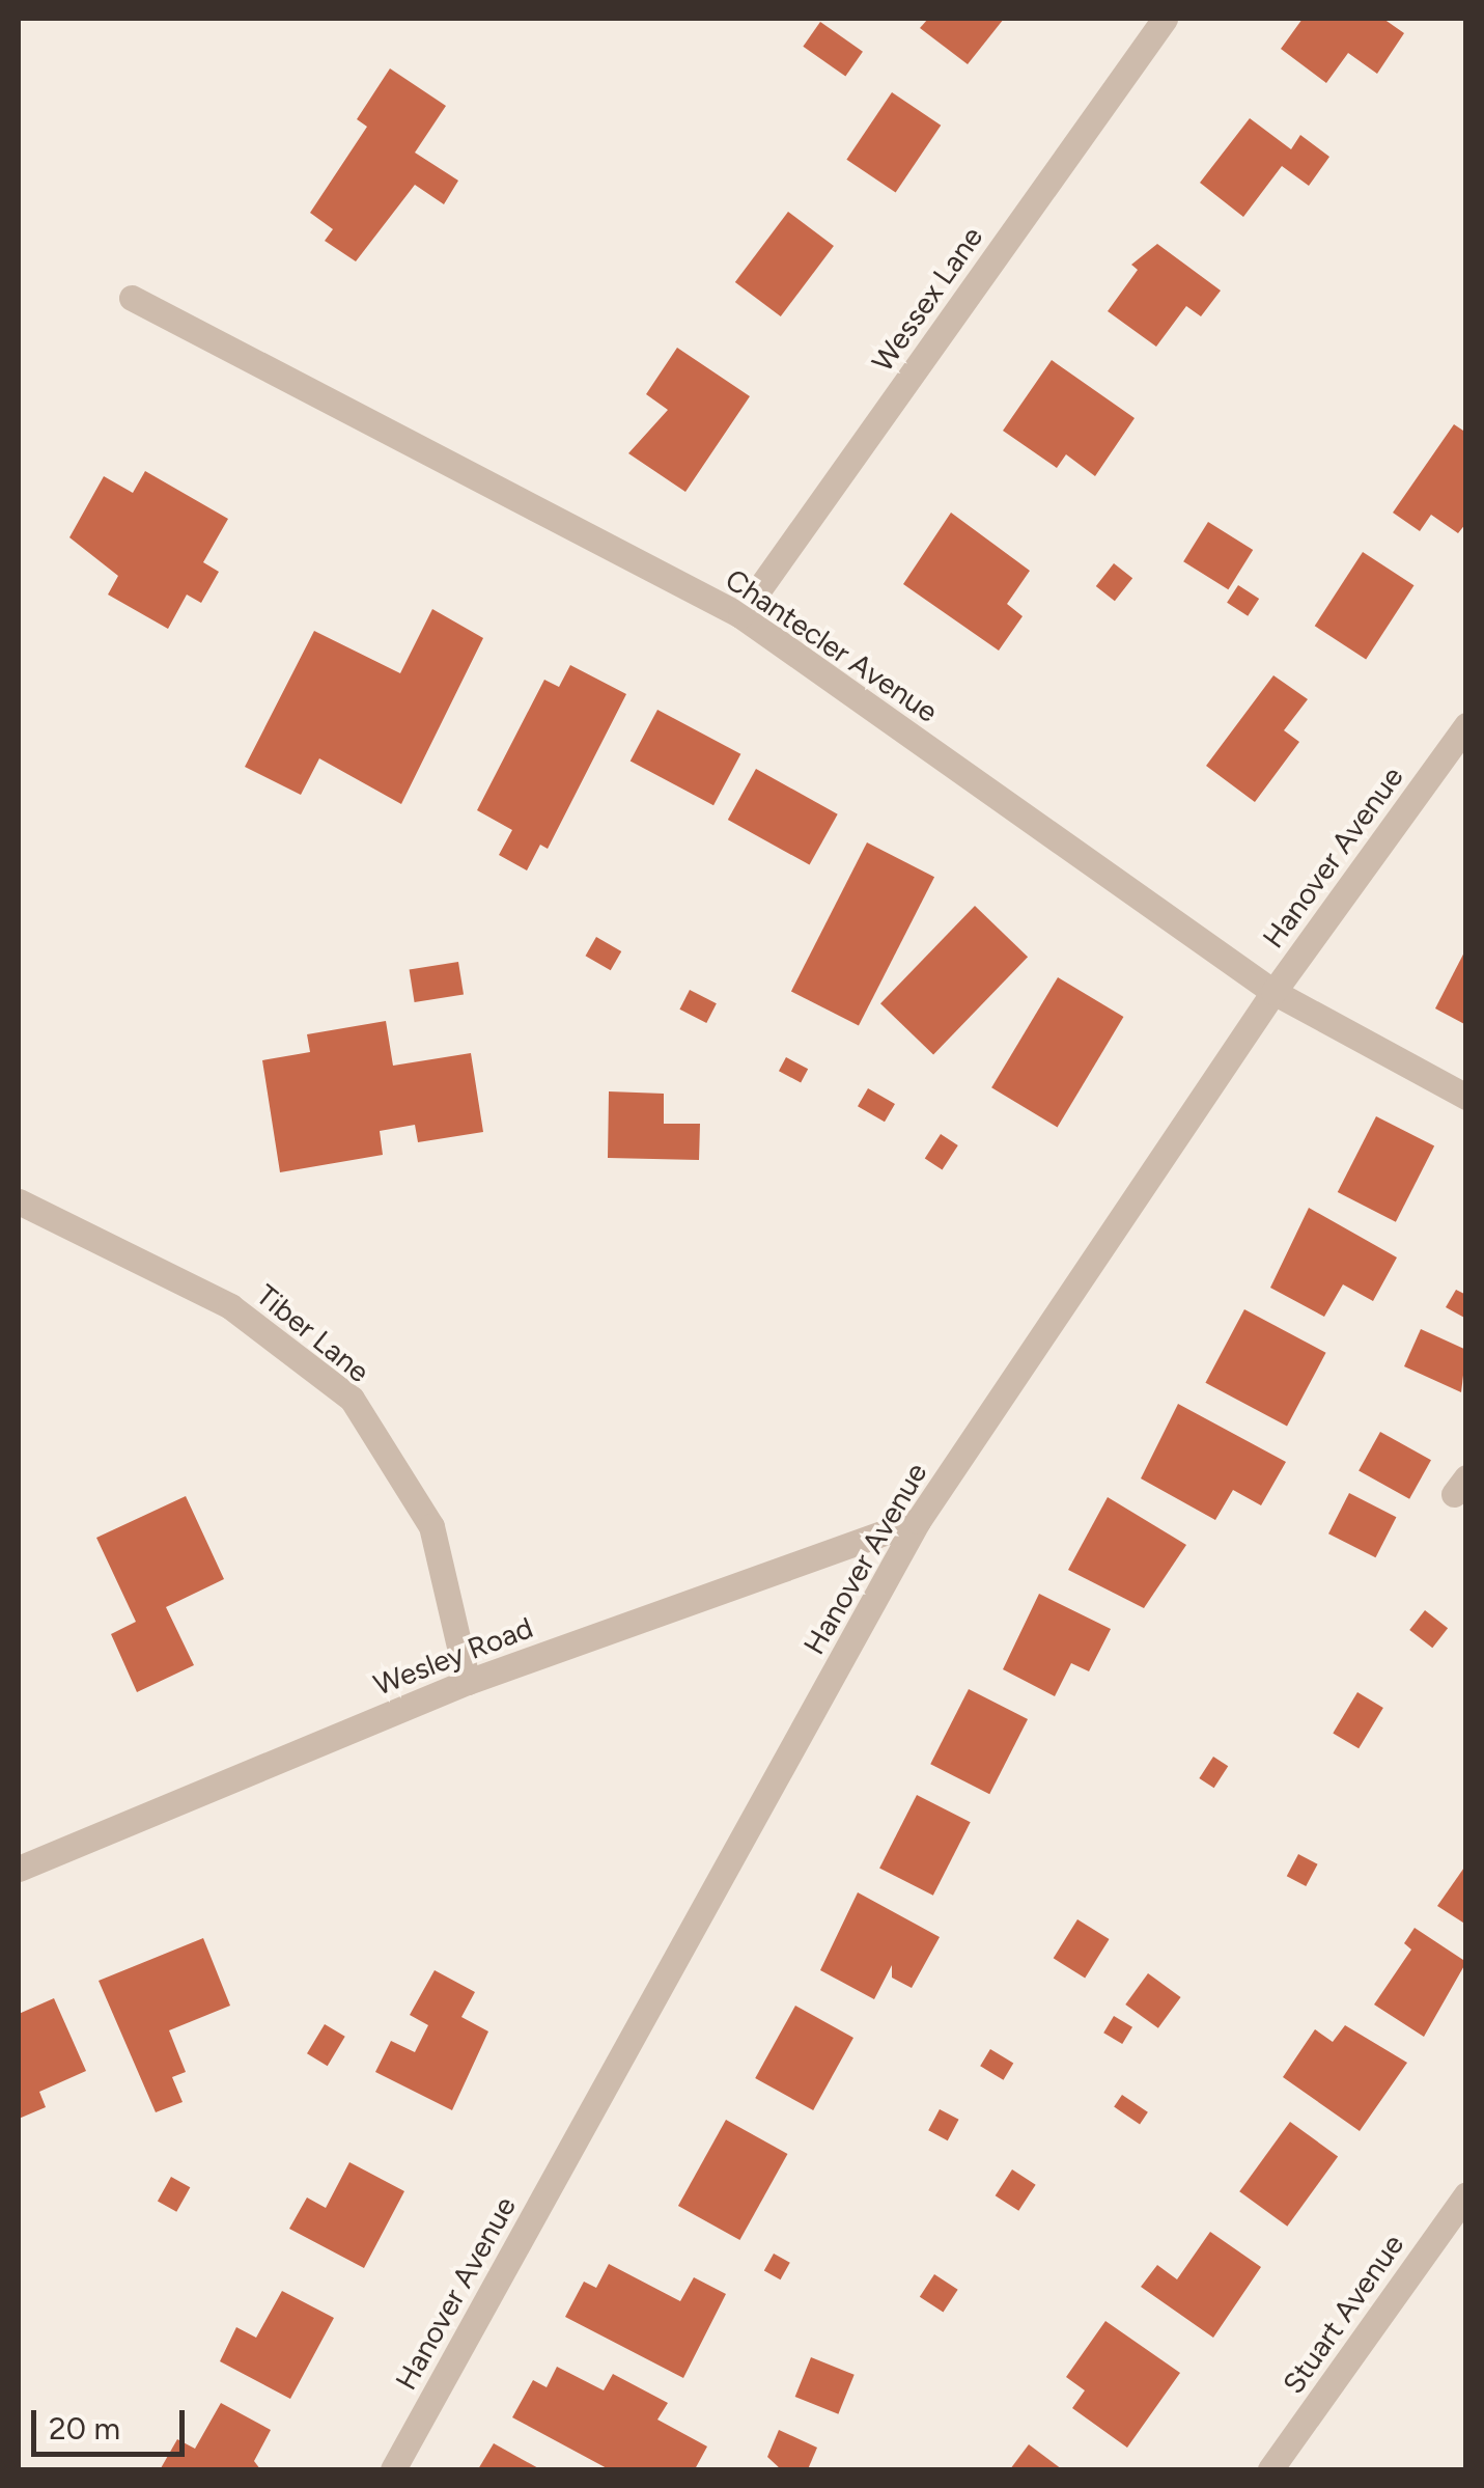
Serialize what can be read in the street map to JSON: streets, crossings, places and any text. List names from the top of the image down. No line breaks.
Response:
{"streets":{"street":["Wessex Lane","Chantecler Avenue","Hanover Avenue","Tiber Lane","Wesley Road","Stuart Avenue"]},"crossings":[["Wessex Lane","Chantecler Avenue"],["Chantecler Avenue","Hanover Avenue"],["Hanover Avenue","Wesley Road"],["Tiber Lane","Wesley Road"]],"scale_bar":"20 m"}
